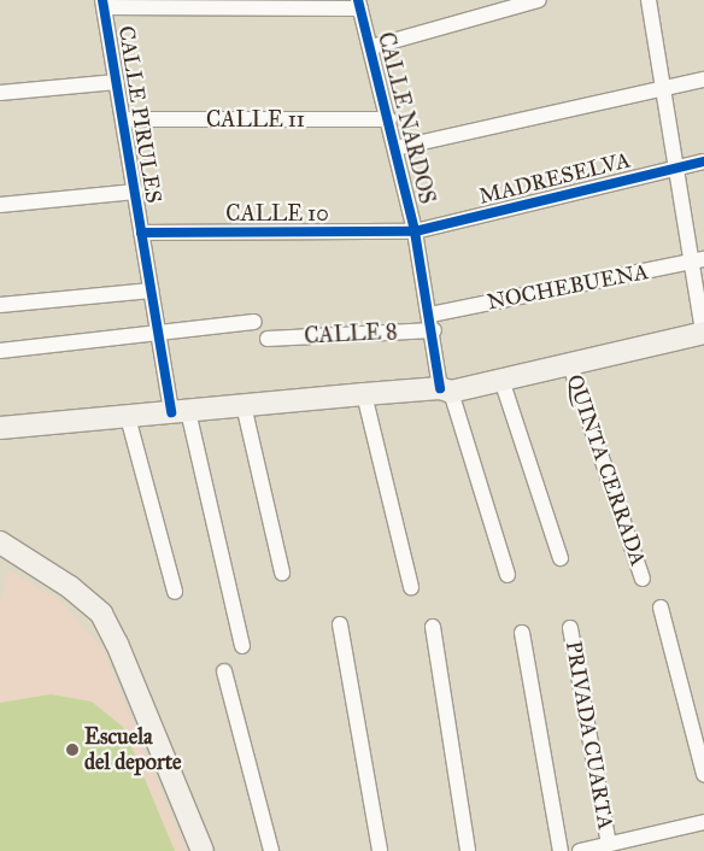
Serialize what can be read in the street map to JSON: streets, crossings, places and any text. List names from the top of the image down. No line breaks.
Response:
{"streets":{"street":["CALLE PIRULES","CALLE NARDOS","CALLE 11","MADRESELVA","CALLE 10","NOCHEBUENA","CALLE 8","QUINTA CERRADA","PRIVADA CUARTA"]},"crossings":[["CALLE PIRULES","CALLE 11"],["CALLE PIRULES","CALLE 10"],["CALLE NARDOS","CALLE 11"],["CALLE NARDOS","MADRESELVA"],["CALLE NARDOS","CALLE 10"],["CALLE NARDOS","NOCHEBUENA"],["CALLE NARDOS","CALLE 8"],["MADRESELVA","CALLE 10"],["NOCHEBUENA","CALLE 8"]],"places":["Escuela del deporte"]}
